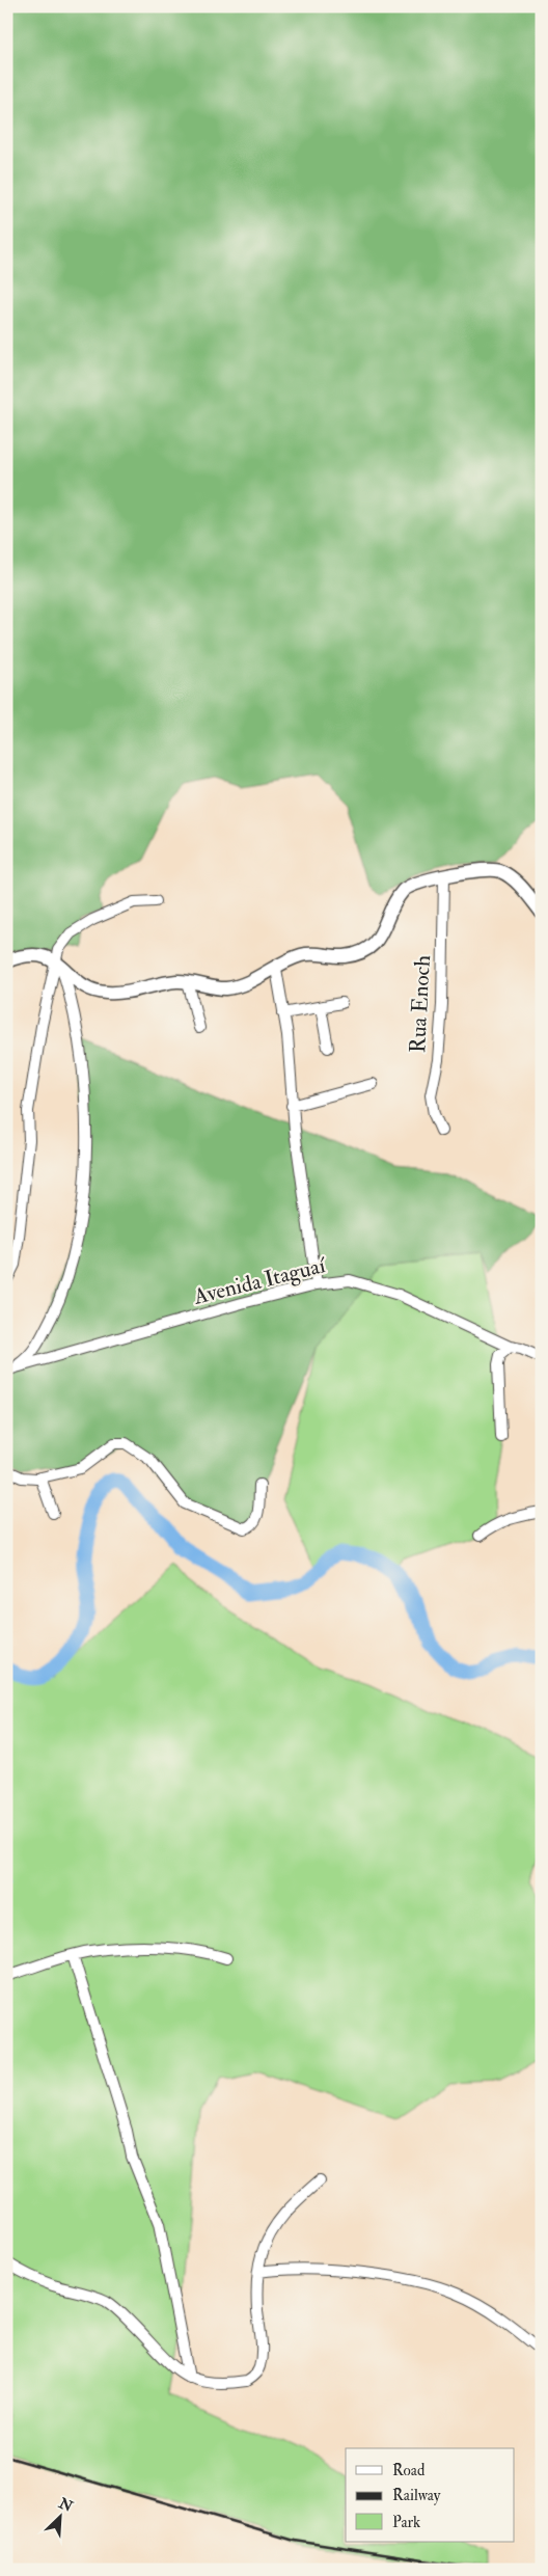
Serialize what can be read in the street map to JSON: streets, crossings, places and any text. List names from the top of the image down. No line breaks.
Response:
{"streets":{"street":["Rua Enoch","Avenida Itaguaí"]},"legend":["Road","Railway","Park"],"north":"top right"}
